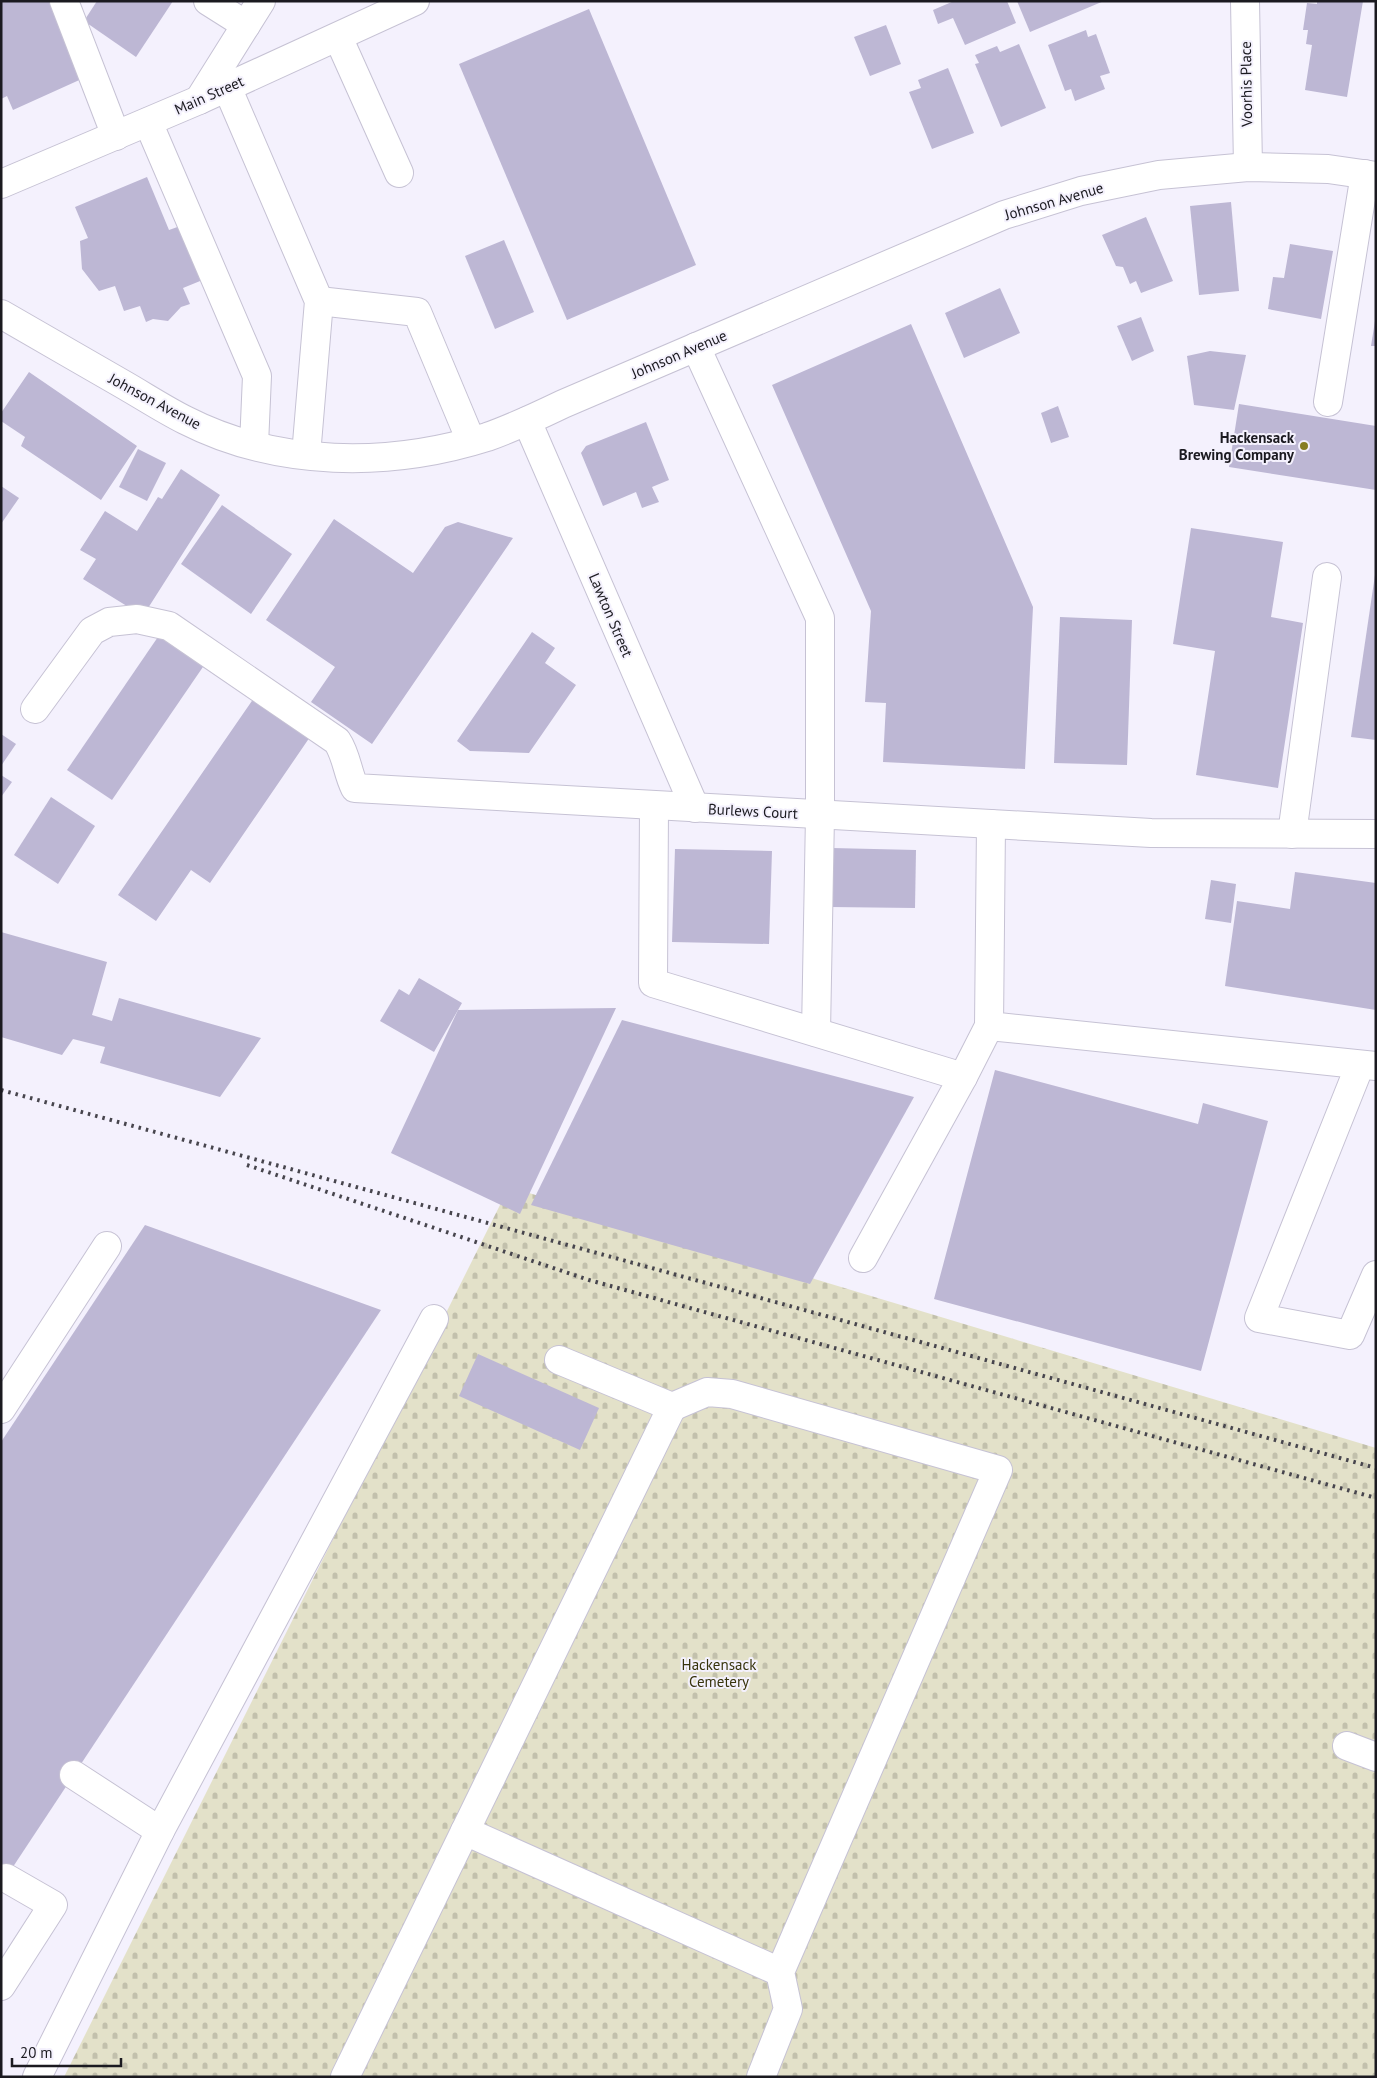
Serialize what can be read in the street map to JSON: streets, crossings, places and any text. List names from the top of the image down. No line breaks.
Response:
{"streets":{"street":["Voorhis Place","Main Street","Johnson Avenue","Lawton Street","Burlews Court"]},"crossings":[["Voorhis Place","Johnson Avenue"],["Johnson Avenue","Lawton Street"],["Lawton Street","Burlews Court"]],"parks":["Hackensack Cemetery"],"places":["Hackensack Brewing Company"],"scale_bar":"20 m"}
